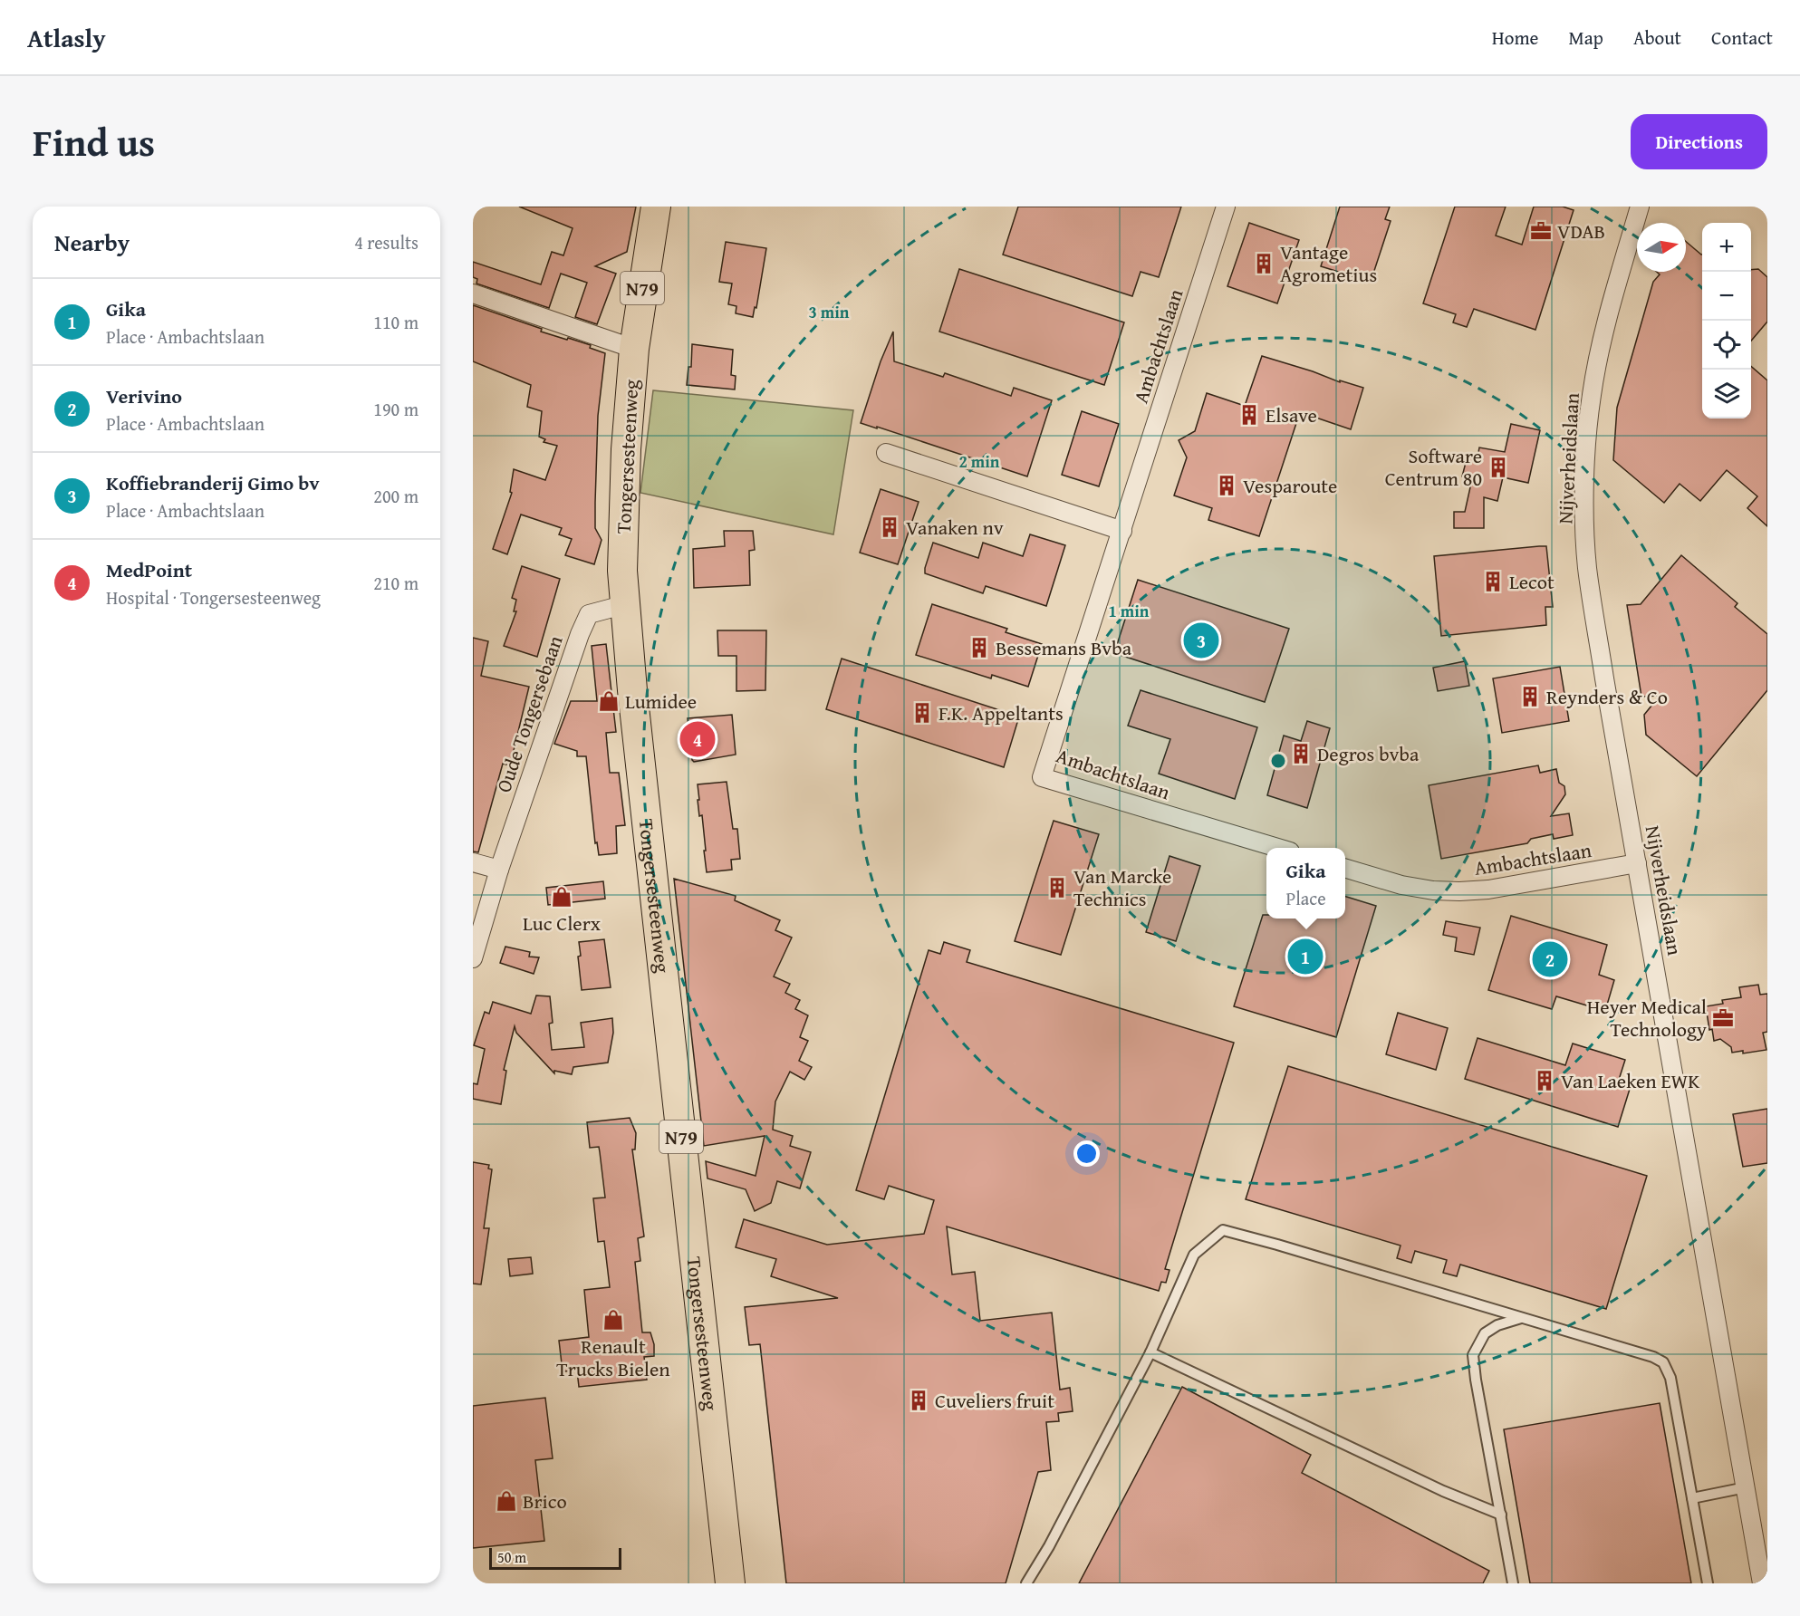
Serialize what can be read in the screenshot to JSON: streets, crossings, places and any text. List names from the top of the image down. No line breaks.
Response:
{"streets":{"main road":["N79","Tongersesteenweg"],"street":["Ambachtslaan","Nijverheidslaan","Oude Tongersebaan"]},"crossings":[["Ambachtslaan","Nijverheidslaan"],["Tongersesteenweg","Oude Tongersebaan"]],"places":{"office":["VDAB","Heyer Medical Technology"],"building":["Vantage Agrometius","Elsave","Software Centrum 80","Vesparoute","Vanaken nv","Lecot","Bessemans Bvba","Reynders & Co","F.K. Appeltants","Degros bvba","Van Marcke Technics","Van Laeken EWK","Cuveliers fruit"],"shop":["Lumidee","Luc Clerx","Renault Trucks Bielen","Brico"]},"scale_bar":"50 m","north":"right","page":{"header":"Atlasly","nav":["Home","Map","About","Contact"],"title":"Find us","buttons":"Directions","heading":["Nearby","4 results"],"map_buttons":["+","−"],"list":[{"mark":"1","name":"Gika","note":"Place · Ambachtslaan","value":"110 m"},{"mark":"2","name":"Verivino","note":"Place · Ambachtslaan","value":"190 m"},{"mark":"3","name":"Koffiebranderij Gimo bv","note":"Place · Ambachtslaan","value":"200 m"},{"mark":"4","name":"MedPoint","note":"Hospital · Tongersesteenweg","value":"210 m"}],"pins":["3","4","1","2"],"popup":["Gika","Place"],"scale":"50 m"},"rings":["3 min","2 min","1 min"]}
